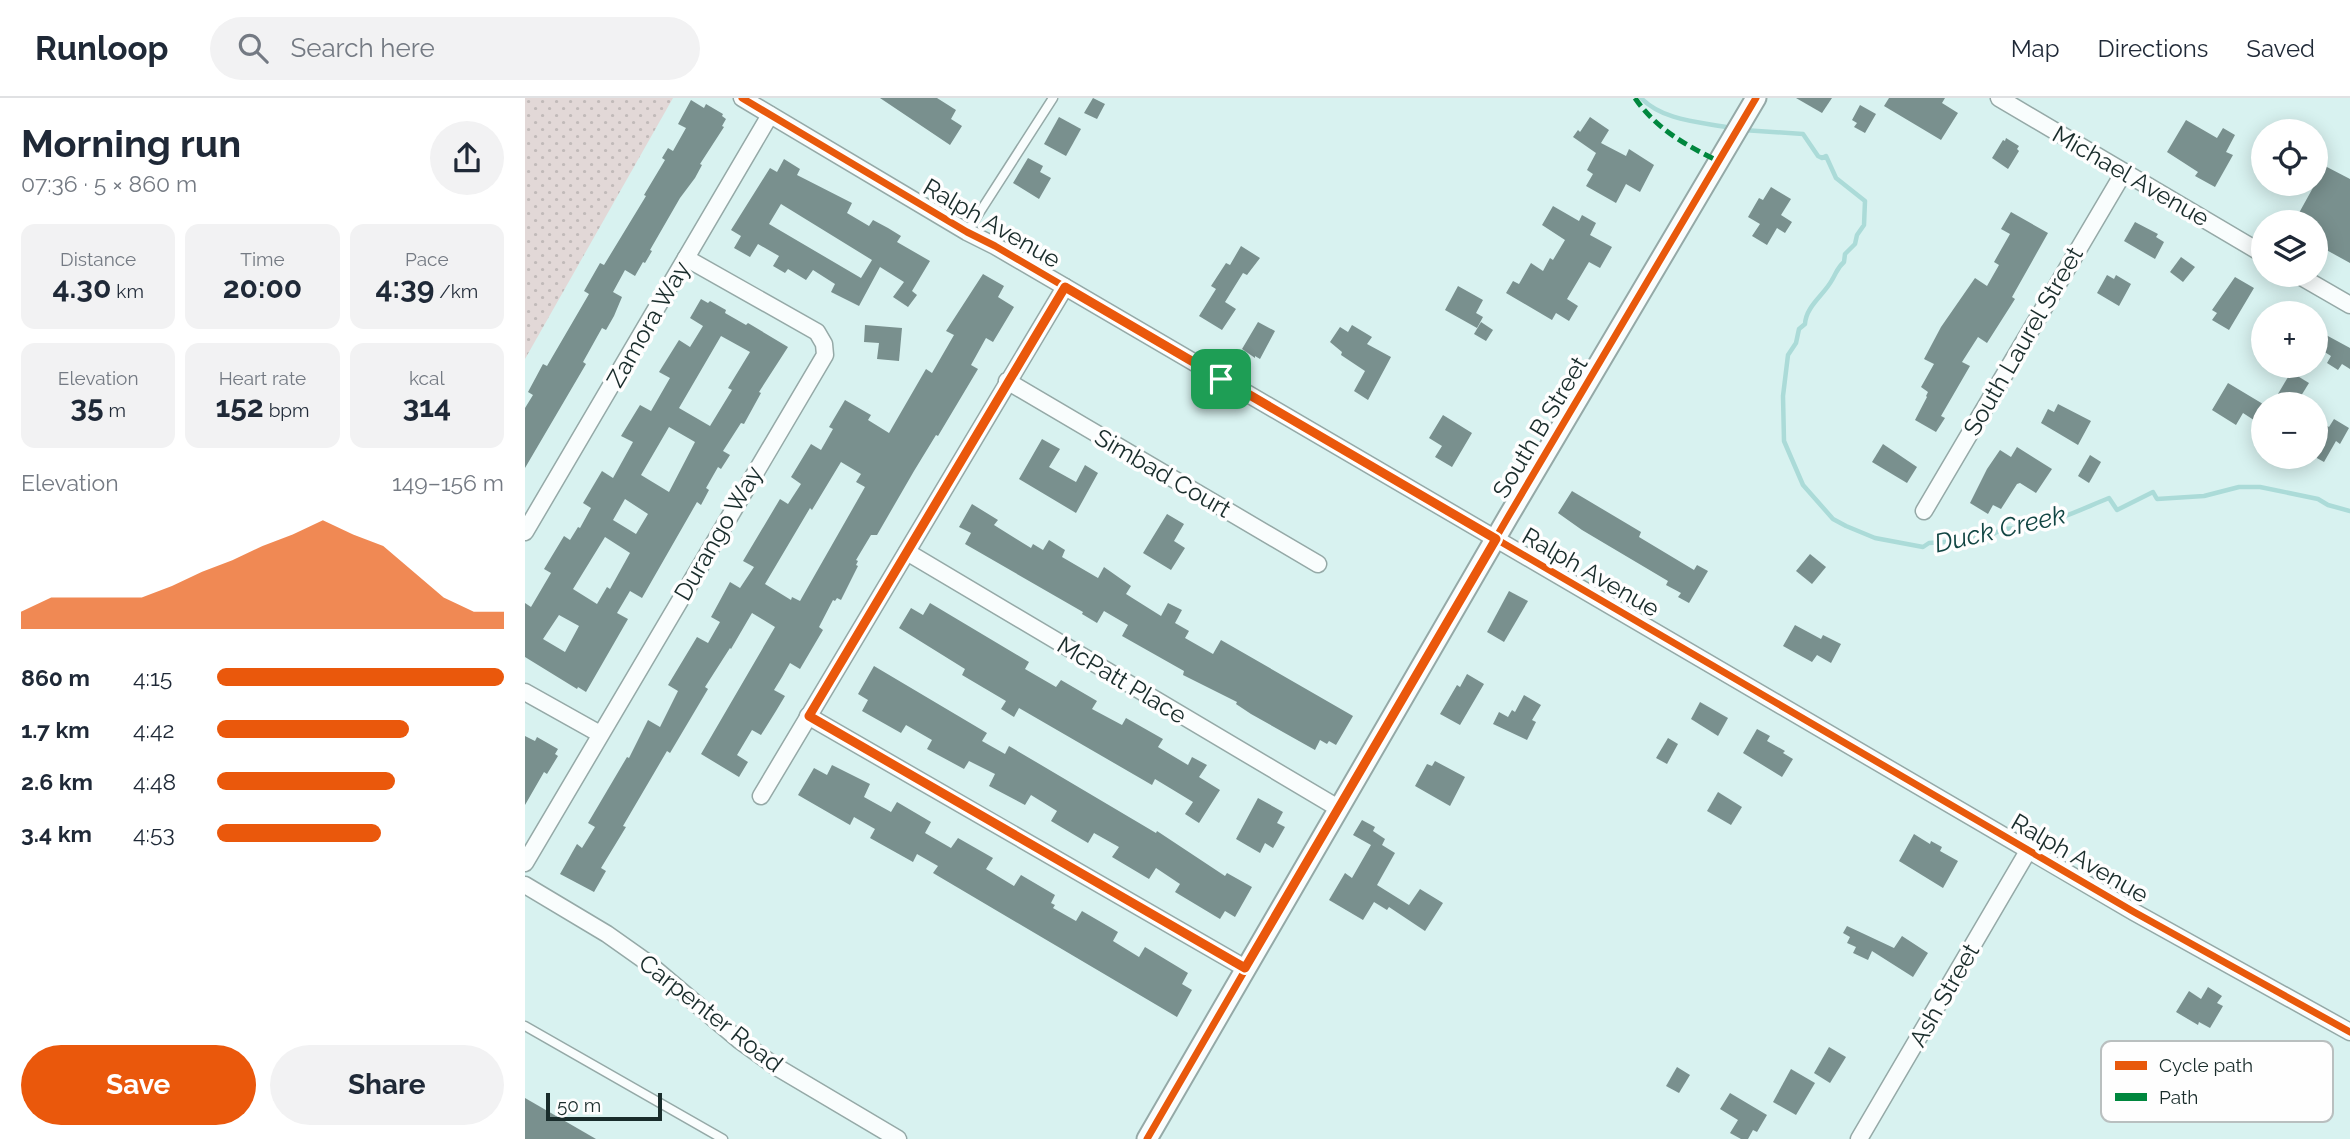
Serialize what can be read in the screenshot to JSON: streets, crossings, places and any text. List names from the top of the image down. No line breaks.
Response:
{"streets":{"street":["Michael Avenue","Ralph Avenue","Zamora Way","South Laurel Street","South B Street","Simbad Court","Durango Way","McPatt Place","Ash Street","Carpenter Road"]},"crossings":[["Michael Avenue","South Laurel Street"],["Ralph Avenue","Zamora Way"],["Ralph Avenue","South B Street"],["Ralph Avenue","Ash Street"],["Zamora Way","Durango Way"],["South B Street","McPatt Place"]],"water":["Duck Creek"],"legend":["Cycle path","Path"],"scale_bar":"50 m","page":{"header":"Runloop","search":"Search here","nav":["Map","Directions","Saved"],"heading":["Morning run","07:36 · 5 × 860 m"],"map_buttons":["+","−"],"stats":[["Distance","4.30 km"],["Time","20:00"],["Pace","4:39 /km"],["Elevation","35 m"],["Heart rate","152 bpm"],["kcal","314"]],"chart":["Elevation","149–156 m"],"list":[{"name":"860 m","note":"4:15"},{"name":"1.7 km","note":"4:42"},{"name":"2.6 km","note":"4:48"},{"name":"3.4 km","note":"4:53"}],"buttons":["Save","Share"],"scale":"50 m"}}
